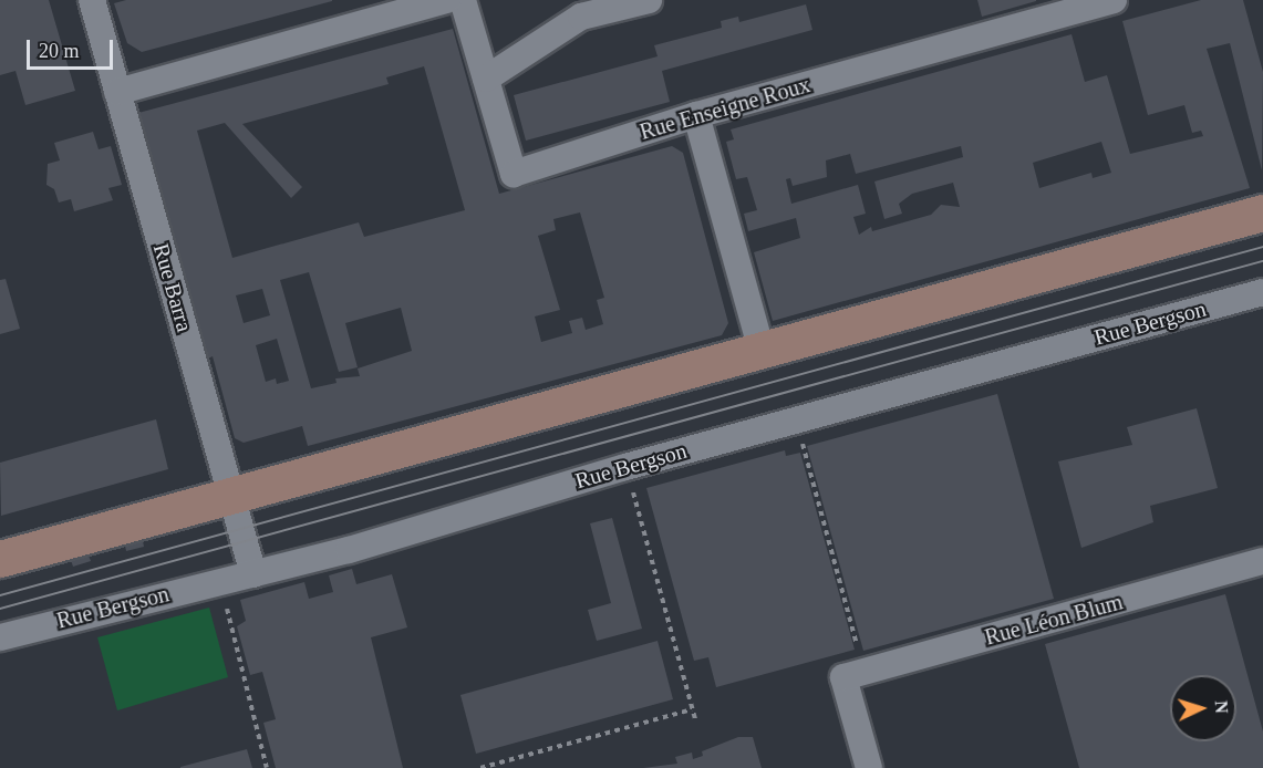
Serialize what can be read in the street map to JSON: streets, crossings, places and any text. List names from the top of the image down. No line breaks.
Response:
{"streets":{"street":["Rue Enseigne Roux","Rue Barra","Rue Bergson","Rue Léon Blum"]},"crossings":[["Rue Barra","Rue Bergson"]],"scale_bar":"20 m","north":"right"}
